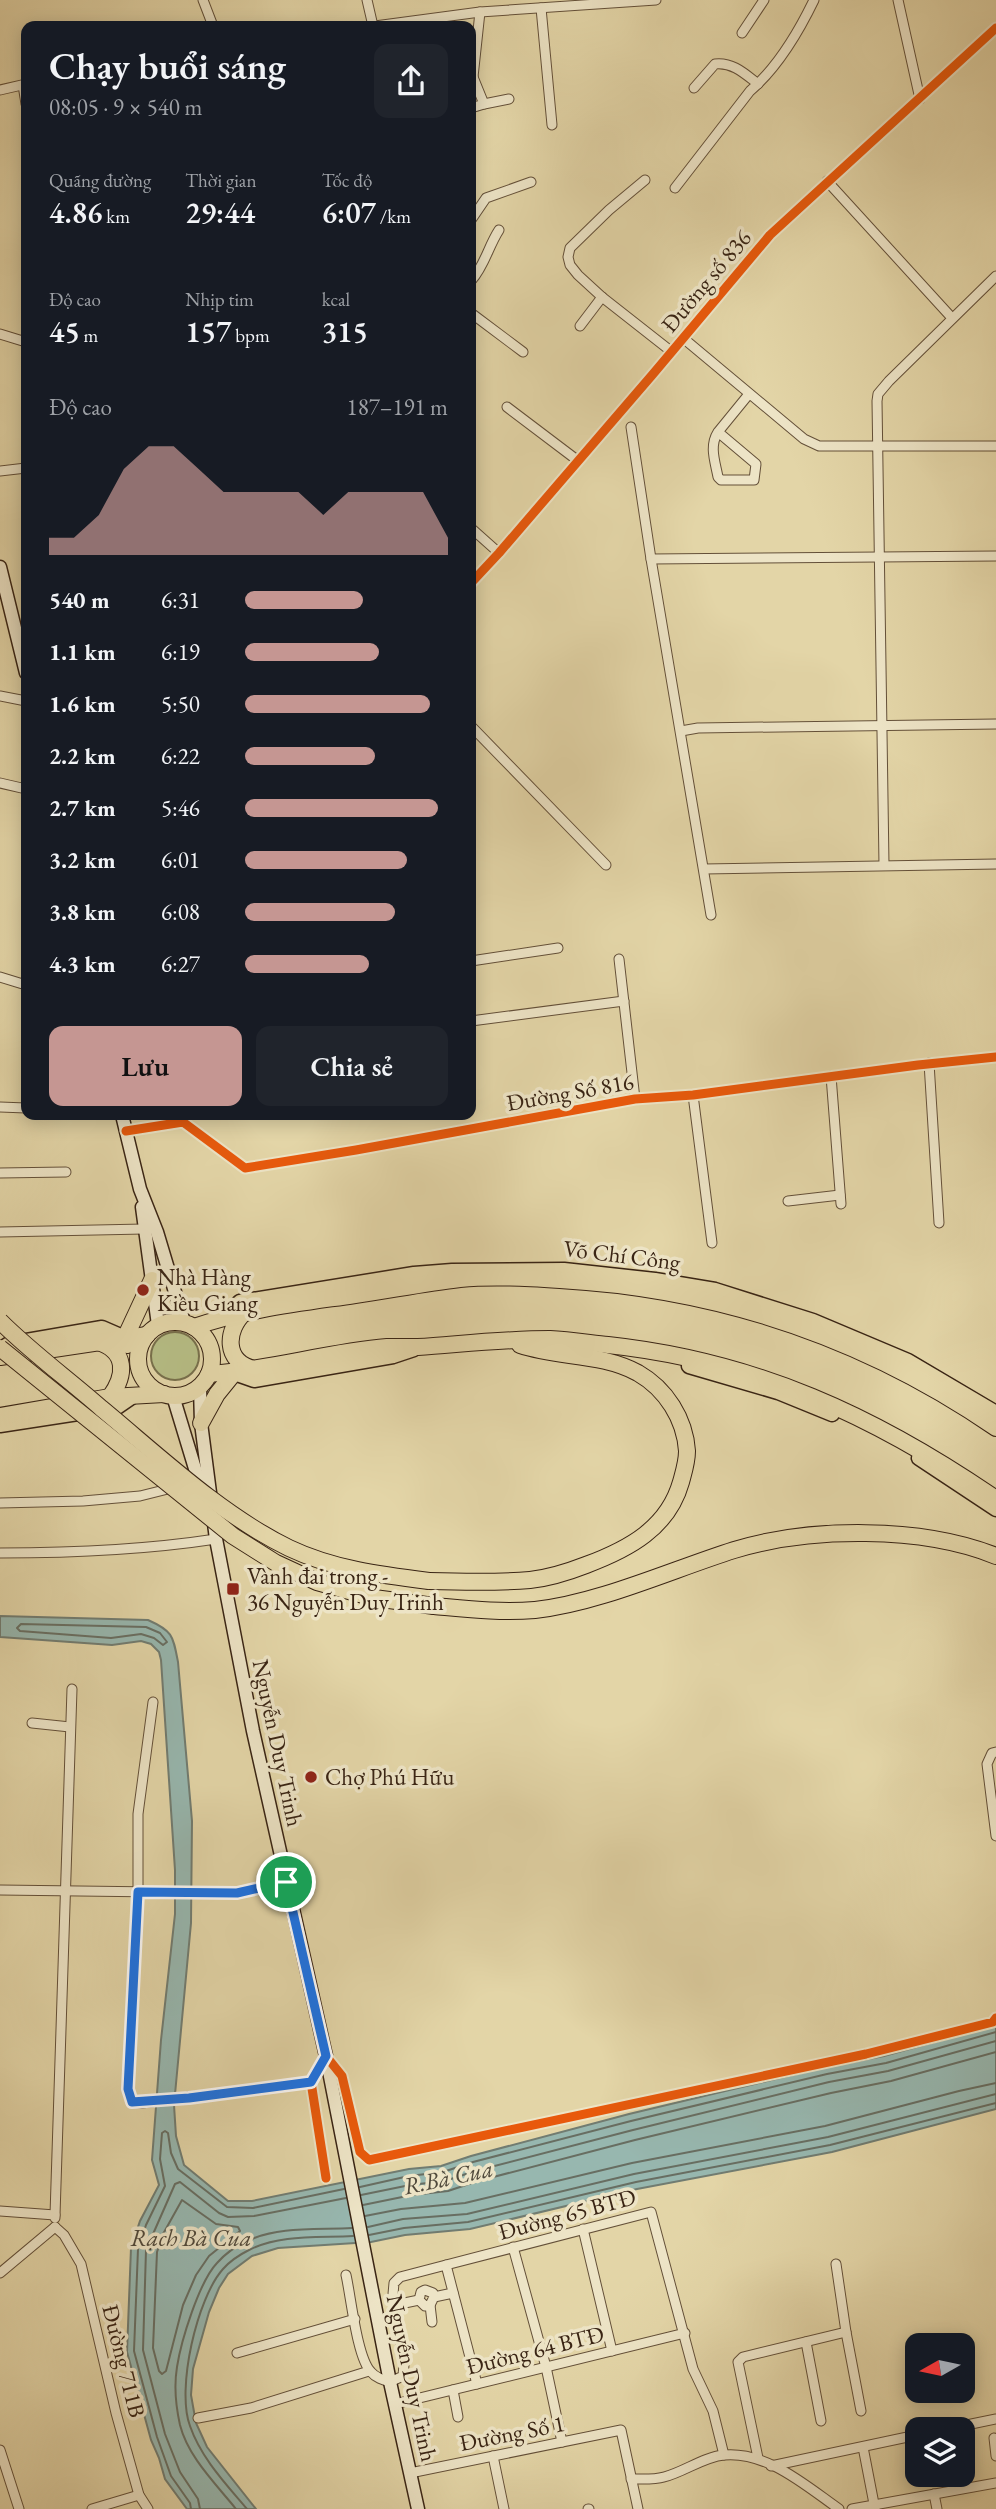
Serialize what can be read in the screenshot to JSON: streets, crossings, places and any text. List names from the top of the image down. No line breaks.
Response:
{"streets":{"highway":["Võ Chí Công"],"main road":["Nguyễn Duy Trinh"],"street":["Đường số 836","Đường Số 816","Đường 65 BTĐ","Đường 64 BTĐ","Đường 711B","Đường Số 1"]},"crossings":[["Võ Chí Công","Nguyễn Duy Trinh"],["Nguyễn Duy Trinh","Đường 64 BTĐ"],["Nguyễn Duy Trinh","Đường Số 1"],["Đường 65 BTĐ","Đường 64 BTĐ"]],"water":["R.Bà Cua","Rạch Bà Cua"],"places":{"other":["Nhà Hàng Kiều Giang","Chợ Phú Hữu"],"transit":["Vành đai trong - 36 Nguyễn Duy Trinh"]},"north":"left","page":{"heading":["Chạy buổi sáng","08:05 · 9 × 540 m"],"stats":[["Quãng đường","4.86 km"],["Thời gian","29:44"],["Tốc độ","6:07 /km"],["Độ cao","45 m"],["Nhịp tim","157 bpm"],["kcal","315"]],"chart":["Độ cao","187–191 m"],"list":[{"name":"540 m","note":"6:31"},{"name":"1.1 km","note":"6:19"},{"name":"1.6 km","note":"5:50"},{"name":"2.2 km","note":"6:22"},{"name":"2.7 km","note":"5:46"},{"name":"3.2 km","note":"6:01"},{"name":"3.8 km","note":"6:08"},{"name":"4.3 km","note":"6:27"}],"buttons":["Lưu","Chia sẻ"]}}
